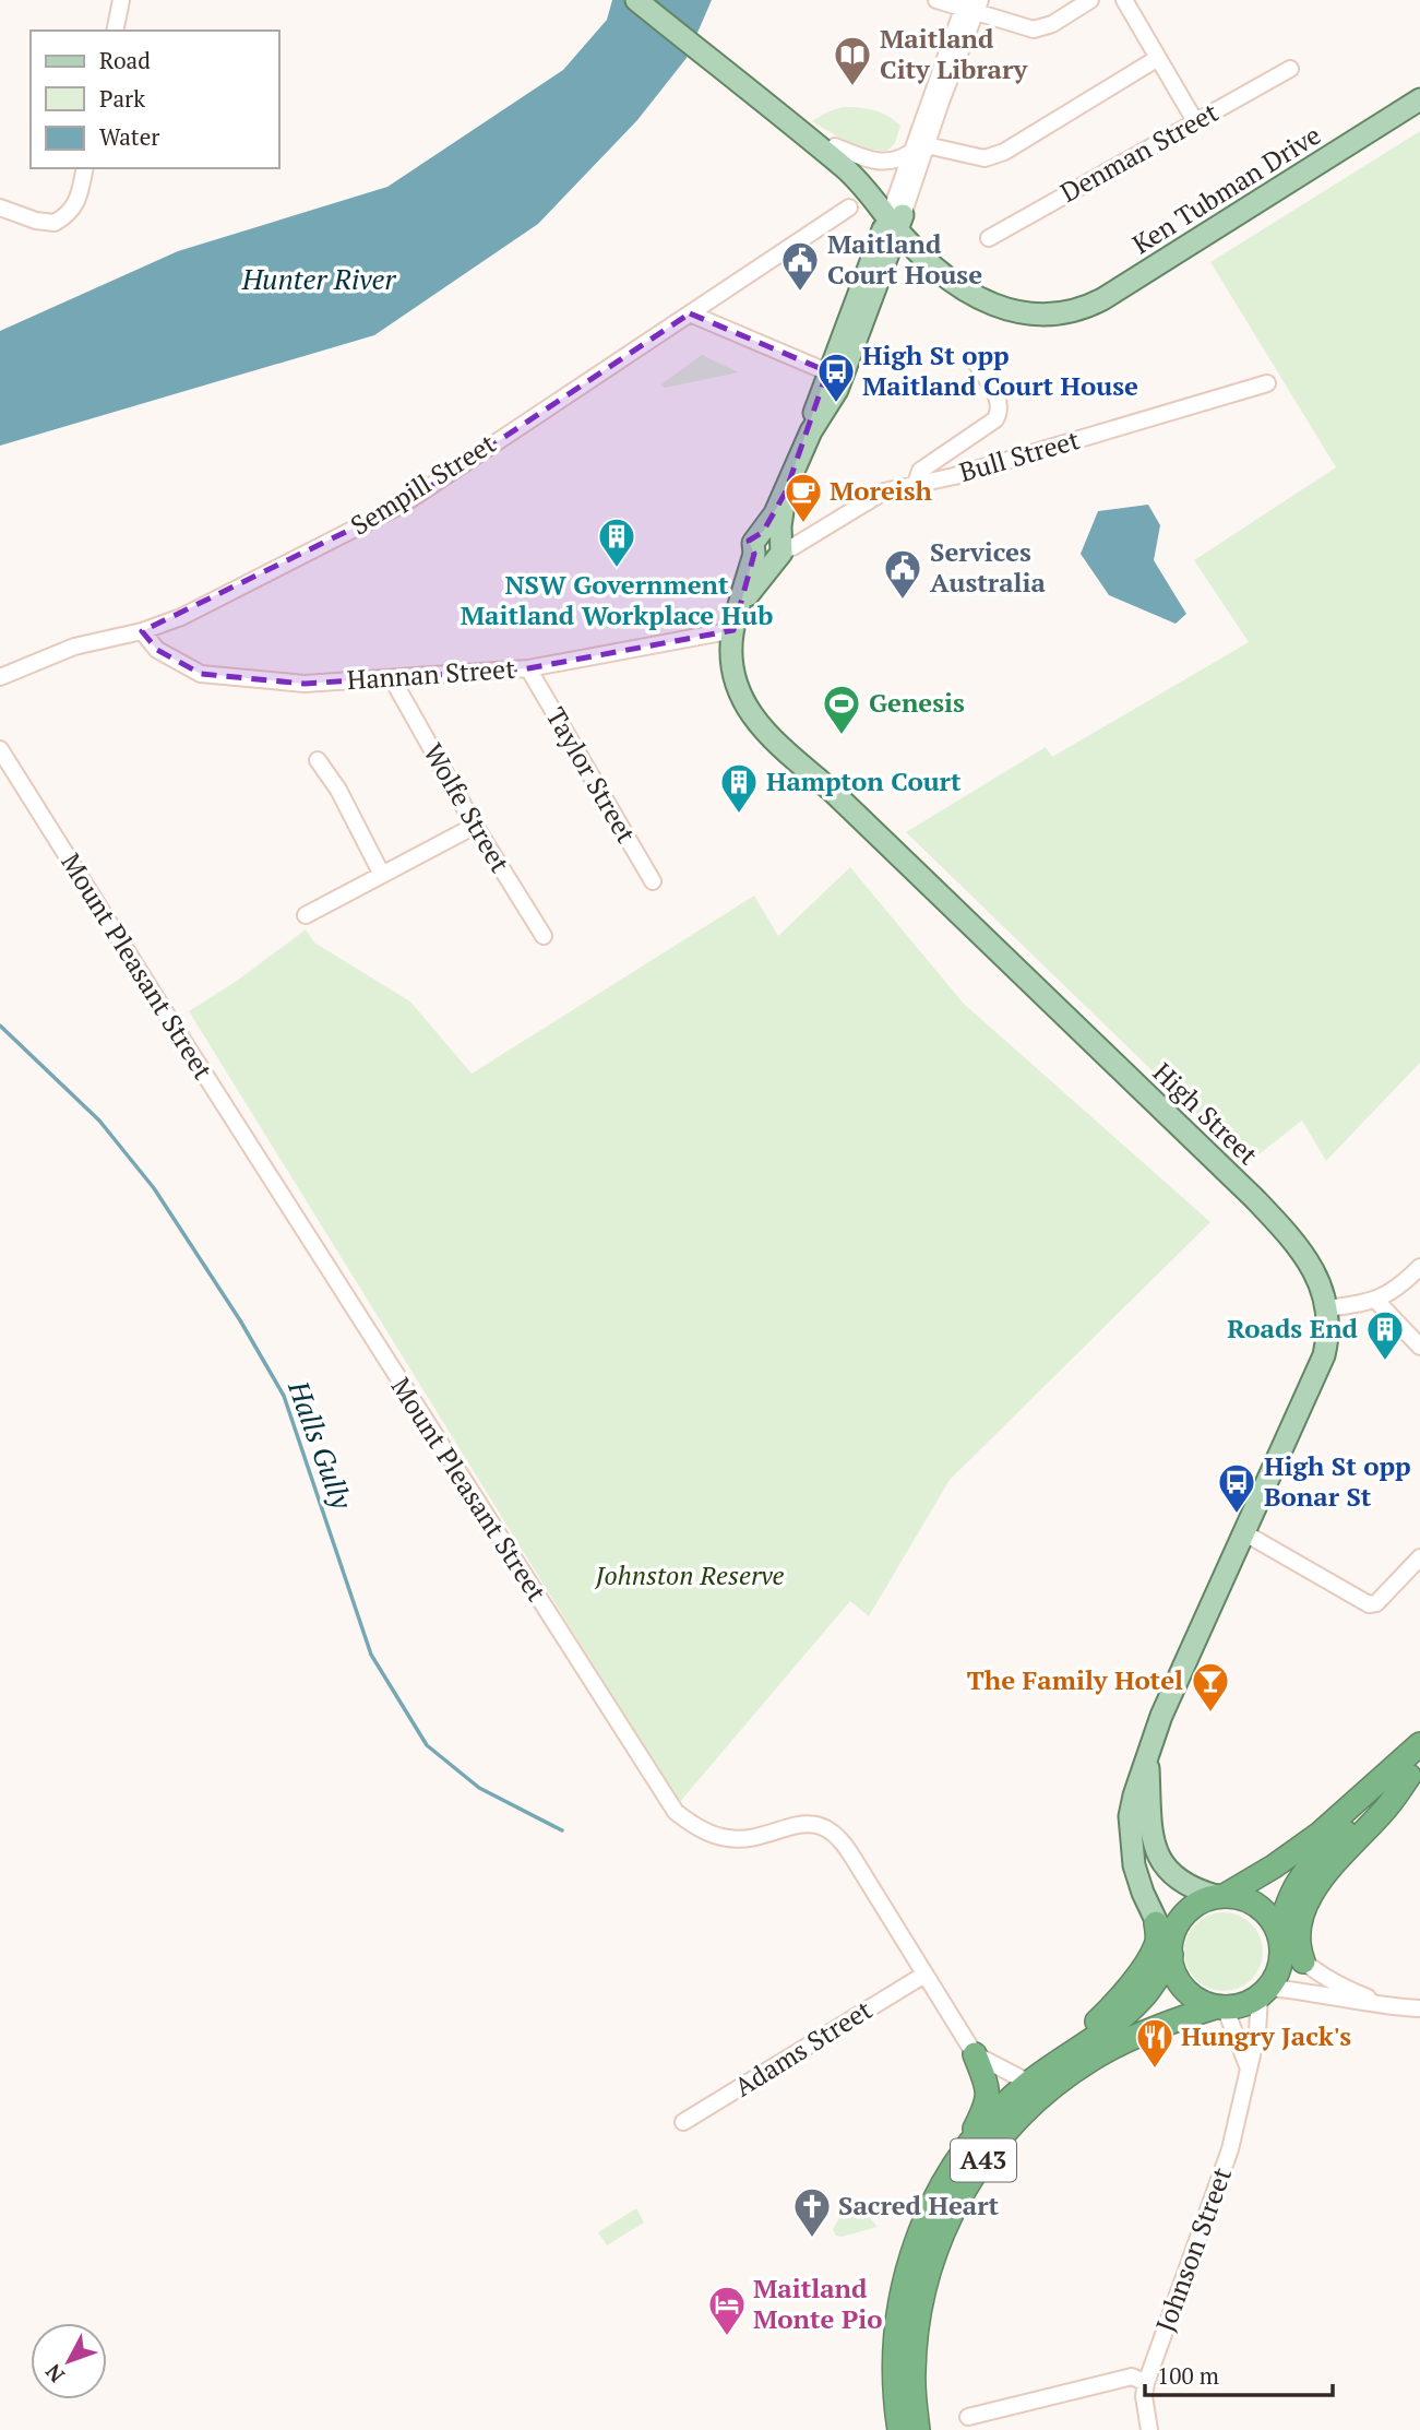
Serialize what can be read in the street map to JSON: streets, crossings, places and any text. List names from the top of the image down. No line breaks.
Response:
{"streets":{"highway":["A43"],"main road":["Ken Tubman Drive","High Street"],"street":["Denman Street","Bull Street","Sempill Street","Hannan Street","Taylor Street","Wolfe Street","Mount Pleasant Street","Adams Street","Johnson Street"]},"crossings":[["Bull Street","High Street"],["Sempill Street","Hannan Street"],["Hannan Street","Taylor Street"],["Hannan Street","Wolfe Street"],["Hannan Street","High Street"],["Mount Pleasant Street","Adams Street"],["High Street","A43"],["High Street","Johnson Street"],["A43","Johnson Street"]],"water":["Hunter River","Halls Gully"],"parks":["Johnston Reserve"],"places":{"library":["Maitland City Library"],"public building":["Maitland Court House","Services Australia"],"bus stop":["High St opp Maitland Court House","High St opp Bonar St"],"cafe":["Moreish"],"building":["NSW Government Maitland Workplace Hub","Hampton Court","Roads End"],"sports":["Genesis"],"bar":["The Family Hotel"],"restaurant":["Hungry Jack's"],"church":["Sacred Heart"],"hotel":["Maitland Monte Pio"]},"legend":["Road","Park","Water"],"scale_bar":"100 m","north":"bottom left"}
